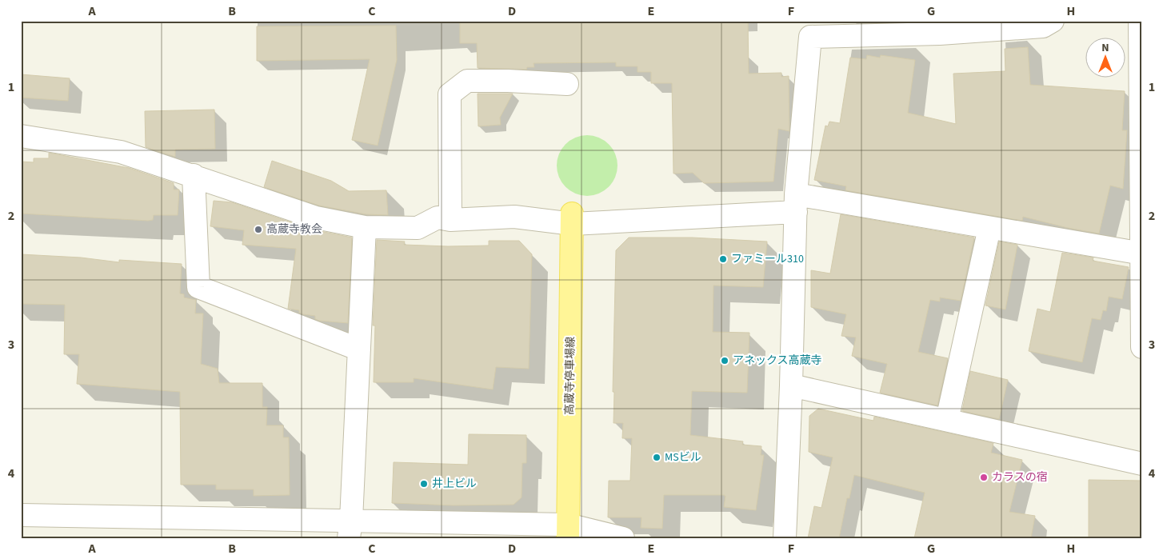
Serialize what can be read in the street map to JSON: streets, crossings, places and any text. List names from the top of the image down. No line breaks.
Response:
{"streets":{"main road":["高蔵寺停車場線"]},"places":["高蔵寺教会","ファミール310","アネックス高蔵寺","MSビル","カラスの宿","井上ビル"],"north":"top","grid":{"columns":["A","B","C","D","E","F","G","H"],"rows":["1","2","3","4"]}}
